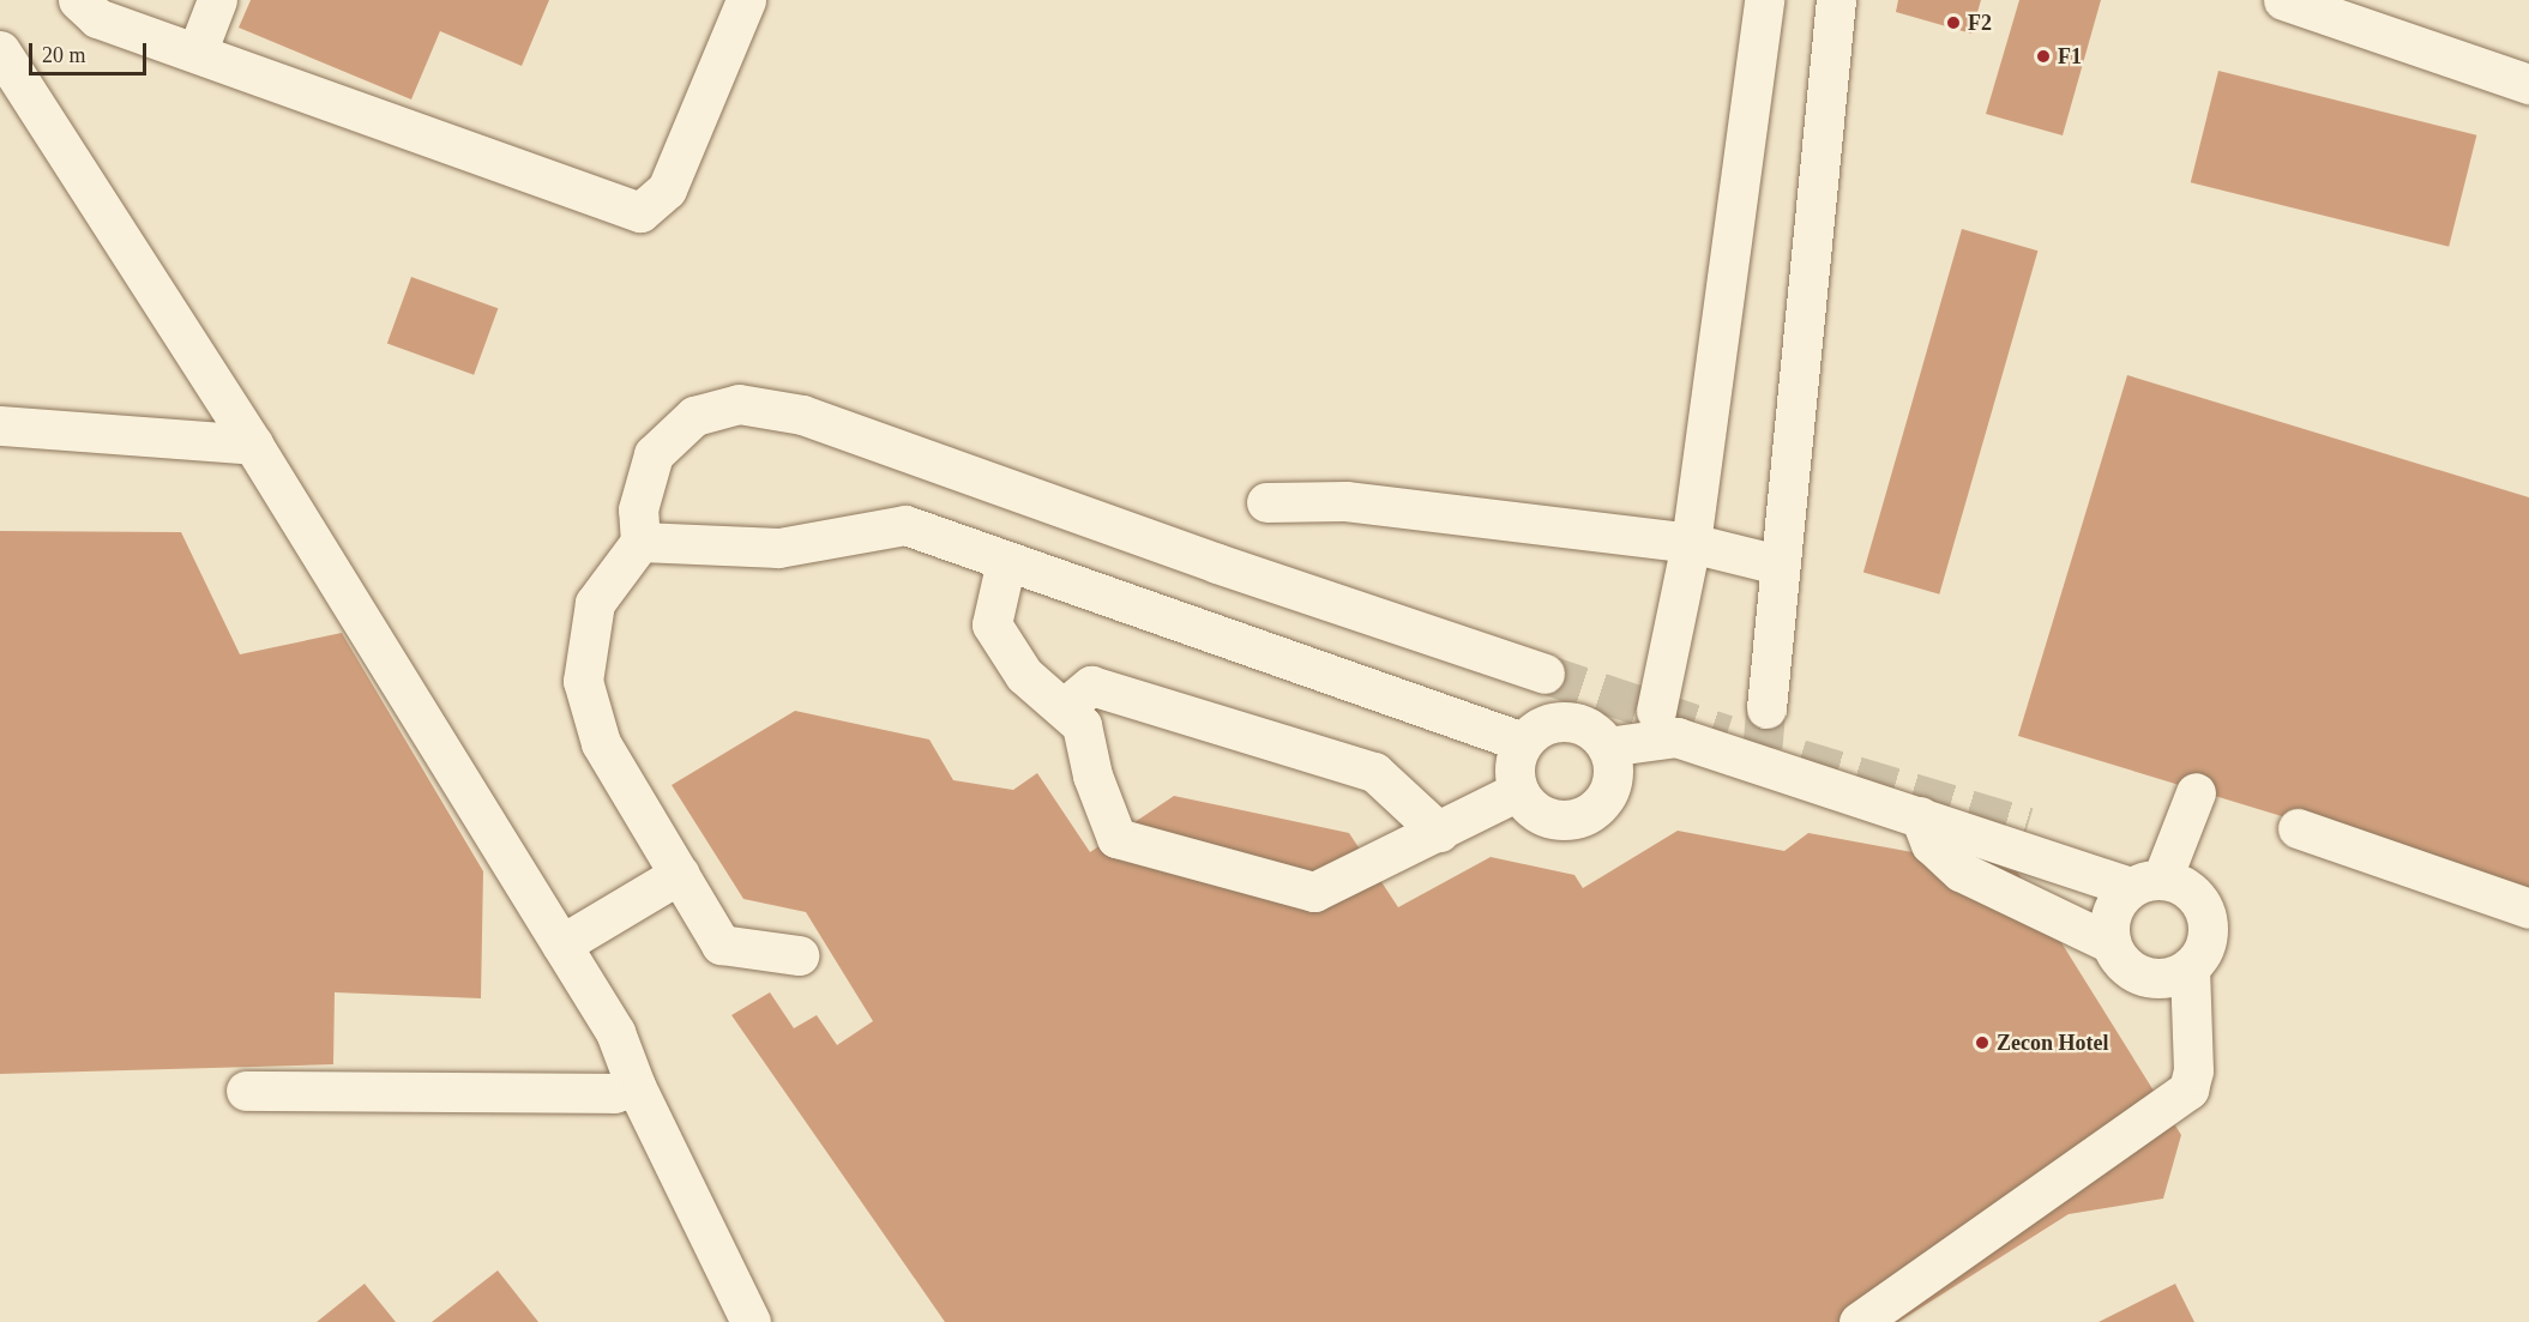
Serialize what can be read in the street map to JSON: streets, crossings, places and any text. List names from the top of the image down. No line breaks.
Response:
{"places":["F2","F1","Zecon Hotel"],"scale_bar":"20 m"}
